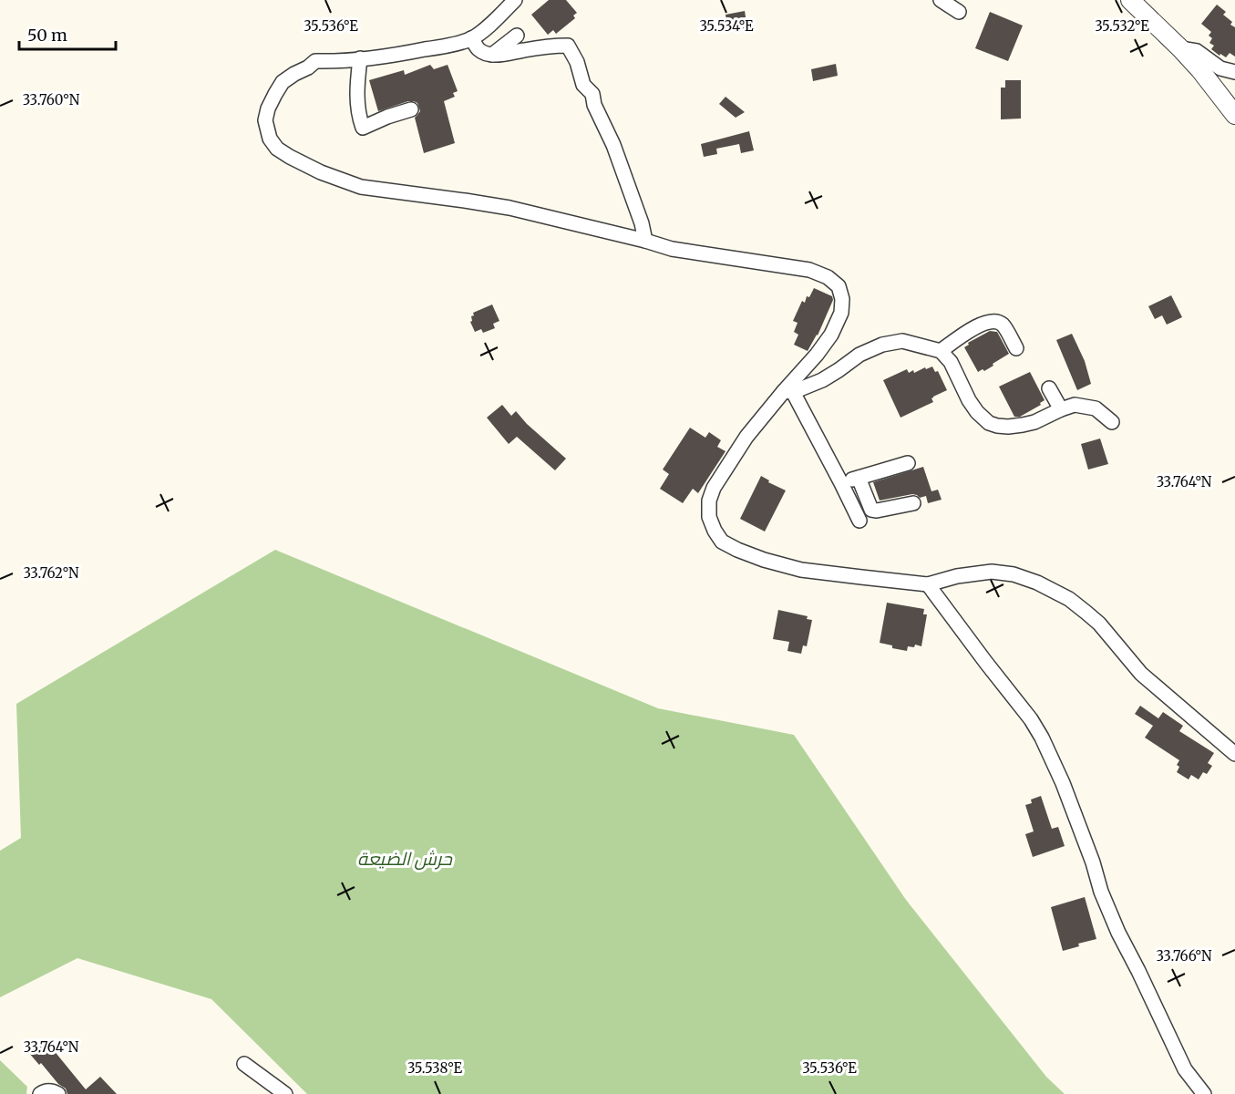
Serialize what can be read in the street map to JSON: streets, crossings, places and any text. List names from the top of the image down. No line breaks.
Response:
{"parks":["حرش الضيعة"],"scale_bar":"50 m","coordinates":["35.536°E","35.534°E","35.532°E","33.760°N","33.764°N","33.762°N","33.766°N","35.538°E"]}
